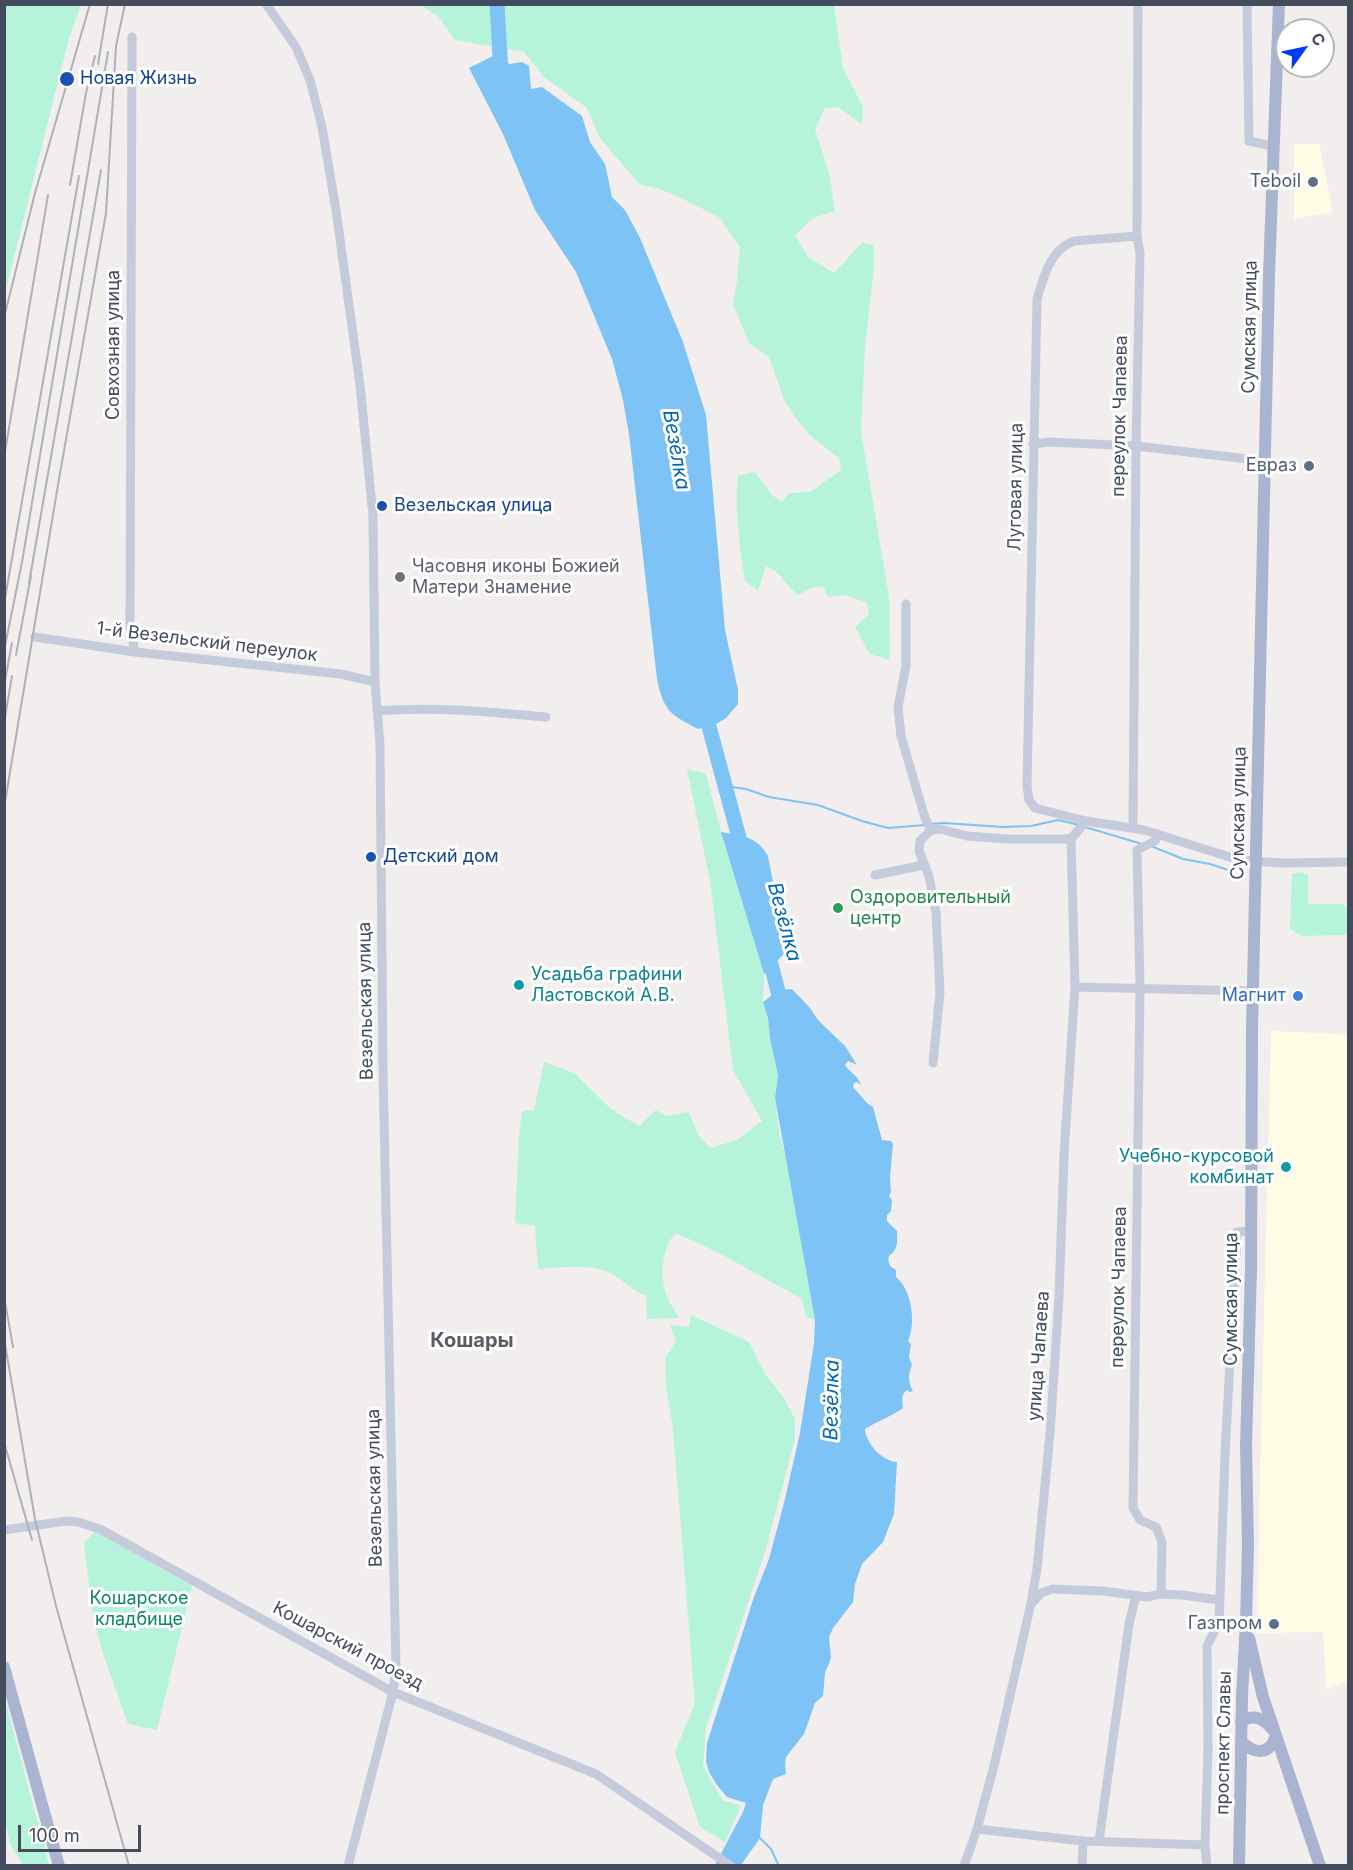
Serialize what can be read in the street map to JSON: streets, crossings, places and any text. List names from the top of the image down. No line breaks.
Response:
{"streets":{"main road":["Сумская улица","проспект Славы"],"street":["Совхозная улица","переулок Чапаева","Луговая улица","1-й Везельский переулок","Везельская улица","улица Чапаева","Кошарский проезд"]},"crossings":[["Сумская улица","проспект Славы"],["Совхозная улица","1-й Везельский переулок"],["переулок Чапаева","Луговая улица"],["1-й Везельский переулок","Везельская улица"],["Везельская улица","Кошарский проезд"]],"districts":["Кошары"],"water":["Везёлка"],"parks":["Кошарское кладбище"],"places":["Новая Жизнь","Teboil","Евраз","Везельская улица","Часовня иконы Божией Матери Знамение","Детский дом","Оздоровительный центр","Усадьба графини Ластовской А.В.","Магнит","Учебно-курсовой комбинат","Газпром"],"scale_bar":"100 m","north":"top right"}
